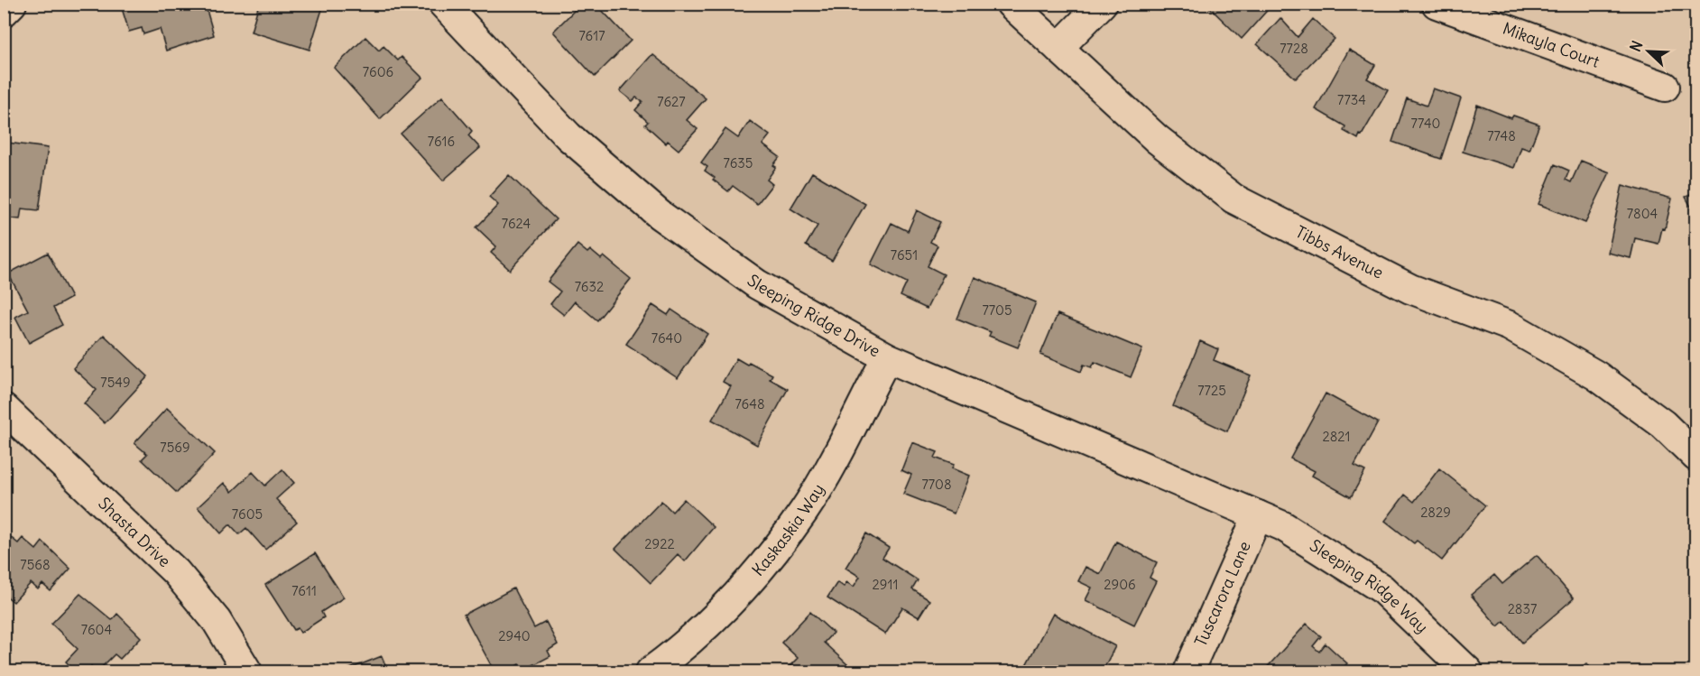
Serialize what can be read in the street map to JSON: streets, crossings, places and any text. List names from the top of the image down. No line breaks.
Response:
{"streets":{"street":["Mikayla Court","Tibbs Avenue","Sleeping Ridge Drive","Kaskaskia Way","Shasta Drive","Sleeping Ridge Way","Tuscarora Lane"]},"crossings":[["Sleeping Ridge Drive","Kaskaskia Way"],["Sleeping Ridge Drive","Sleeping Ridge Way"],["Sleeping Ridge Drive","Tuscarora Lane"],["Sleeping Ridge Way","Tuscarora Lane"]],"house_numbers":["7617","7728","7606","7734","7627","7740","7748","7616","7635","7804","7624","7651","7632","7705","7640","7549","7725","7648","2821","7569","7708","2829","7605","2922","7568","2911","2906","7611","2837","7604","2940"],"north":"top left"}
